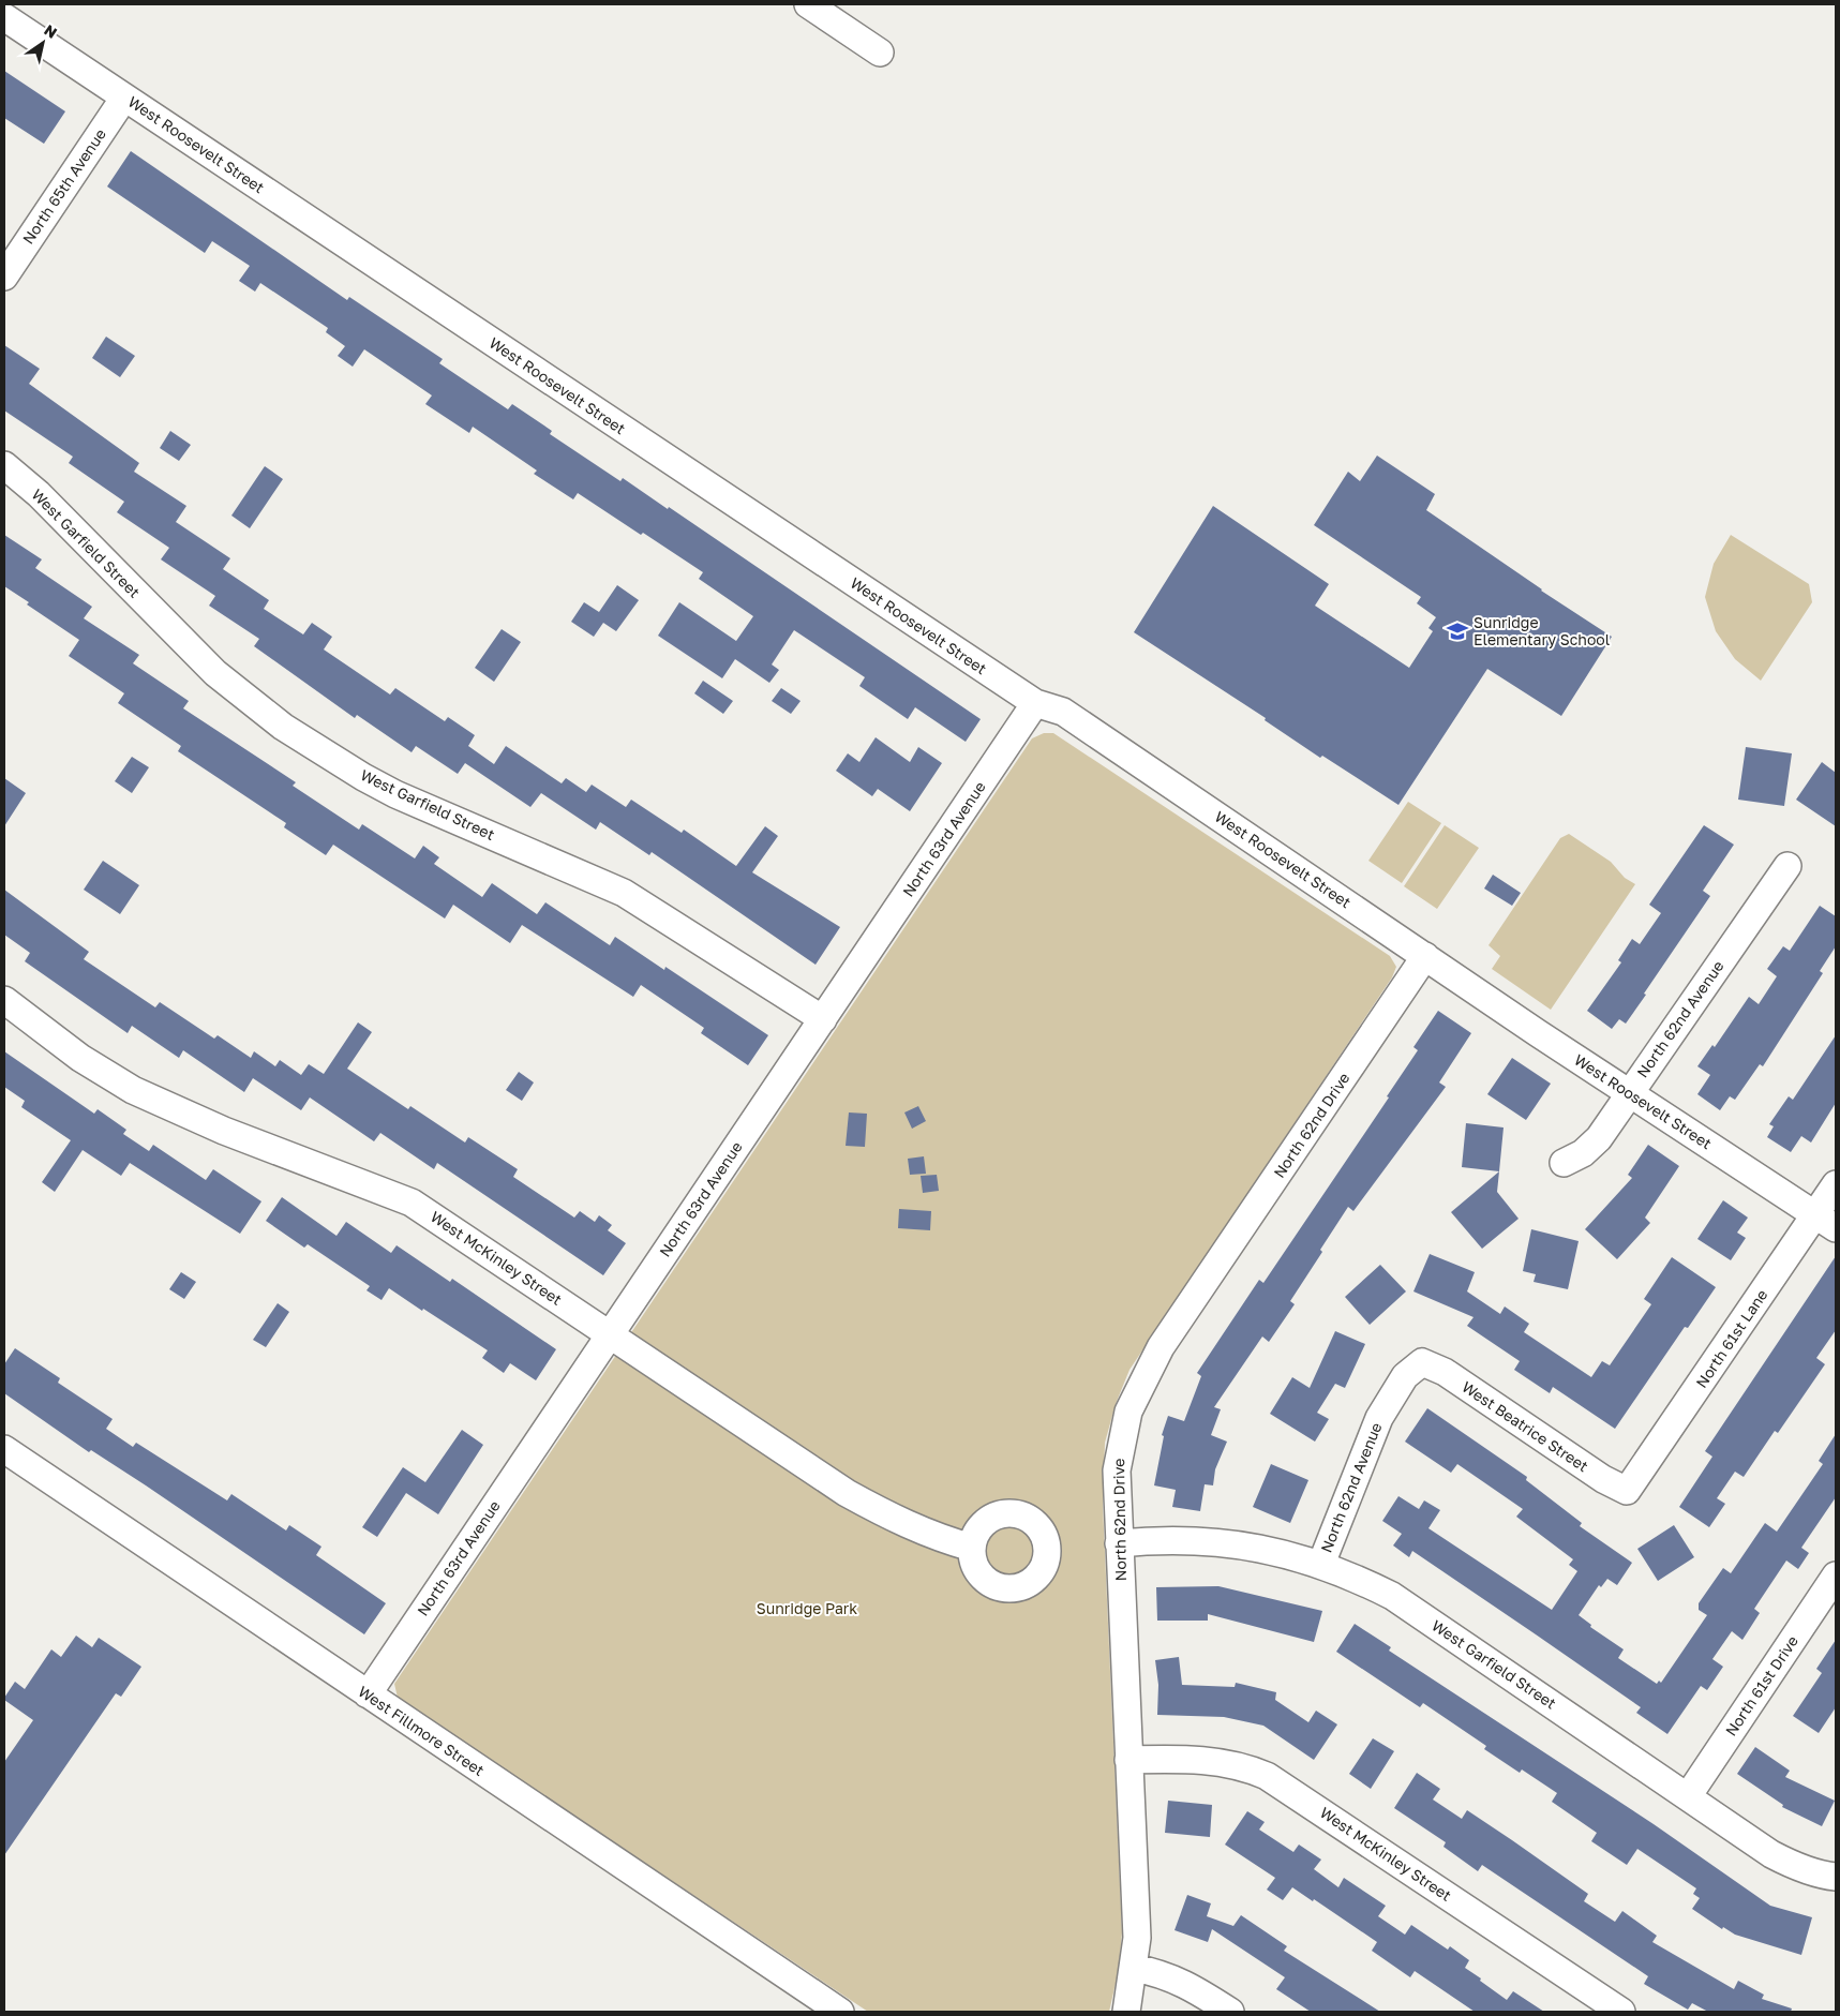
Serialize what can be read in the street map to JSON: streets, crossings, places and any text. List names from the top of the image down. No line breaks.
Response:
{"streets":{"street":["West Roosevelt Street","North 65th Avenue","West Garfield Street","North 63rd Avenue","North 62nd Avenue","North 62nd Drive","West McKinley Street","North 61st Lane","West Beatrice Street","North 61st Drive","West Fillmore Street"]},"crossings":[["West Roosevelt Street","North 65th Avenue"],["West Roosevelt Street","North 63rd Avenue"],["West Roosevelt Street","North 62nd Avenue"],["West Roosevelt Street","North 62nd Drive"],["West Roosevelt Street","North 61st Lane"],["West Garfield Street","North 63rd Avenue"],["West Garfield Street","North 62nd Avenue"],["West Garfield Street","North 62nd Drive"],["West Garfield Street","North 61st Drive"],["North 63rd Avenue","West McKinley Street"],["North 63rd Avenue","West Fillmore Street"],["North 62nd Avenue","West Beatrice Street"],["North 62nd Drive","West McKinley Street"],["North 61st Lane","West Beatrice Street"]],"parks":["Sunridge Park"],"places":{"school or university":["Sunridge Elementary School"]},"north":"top right"}
